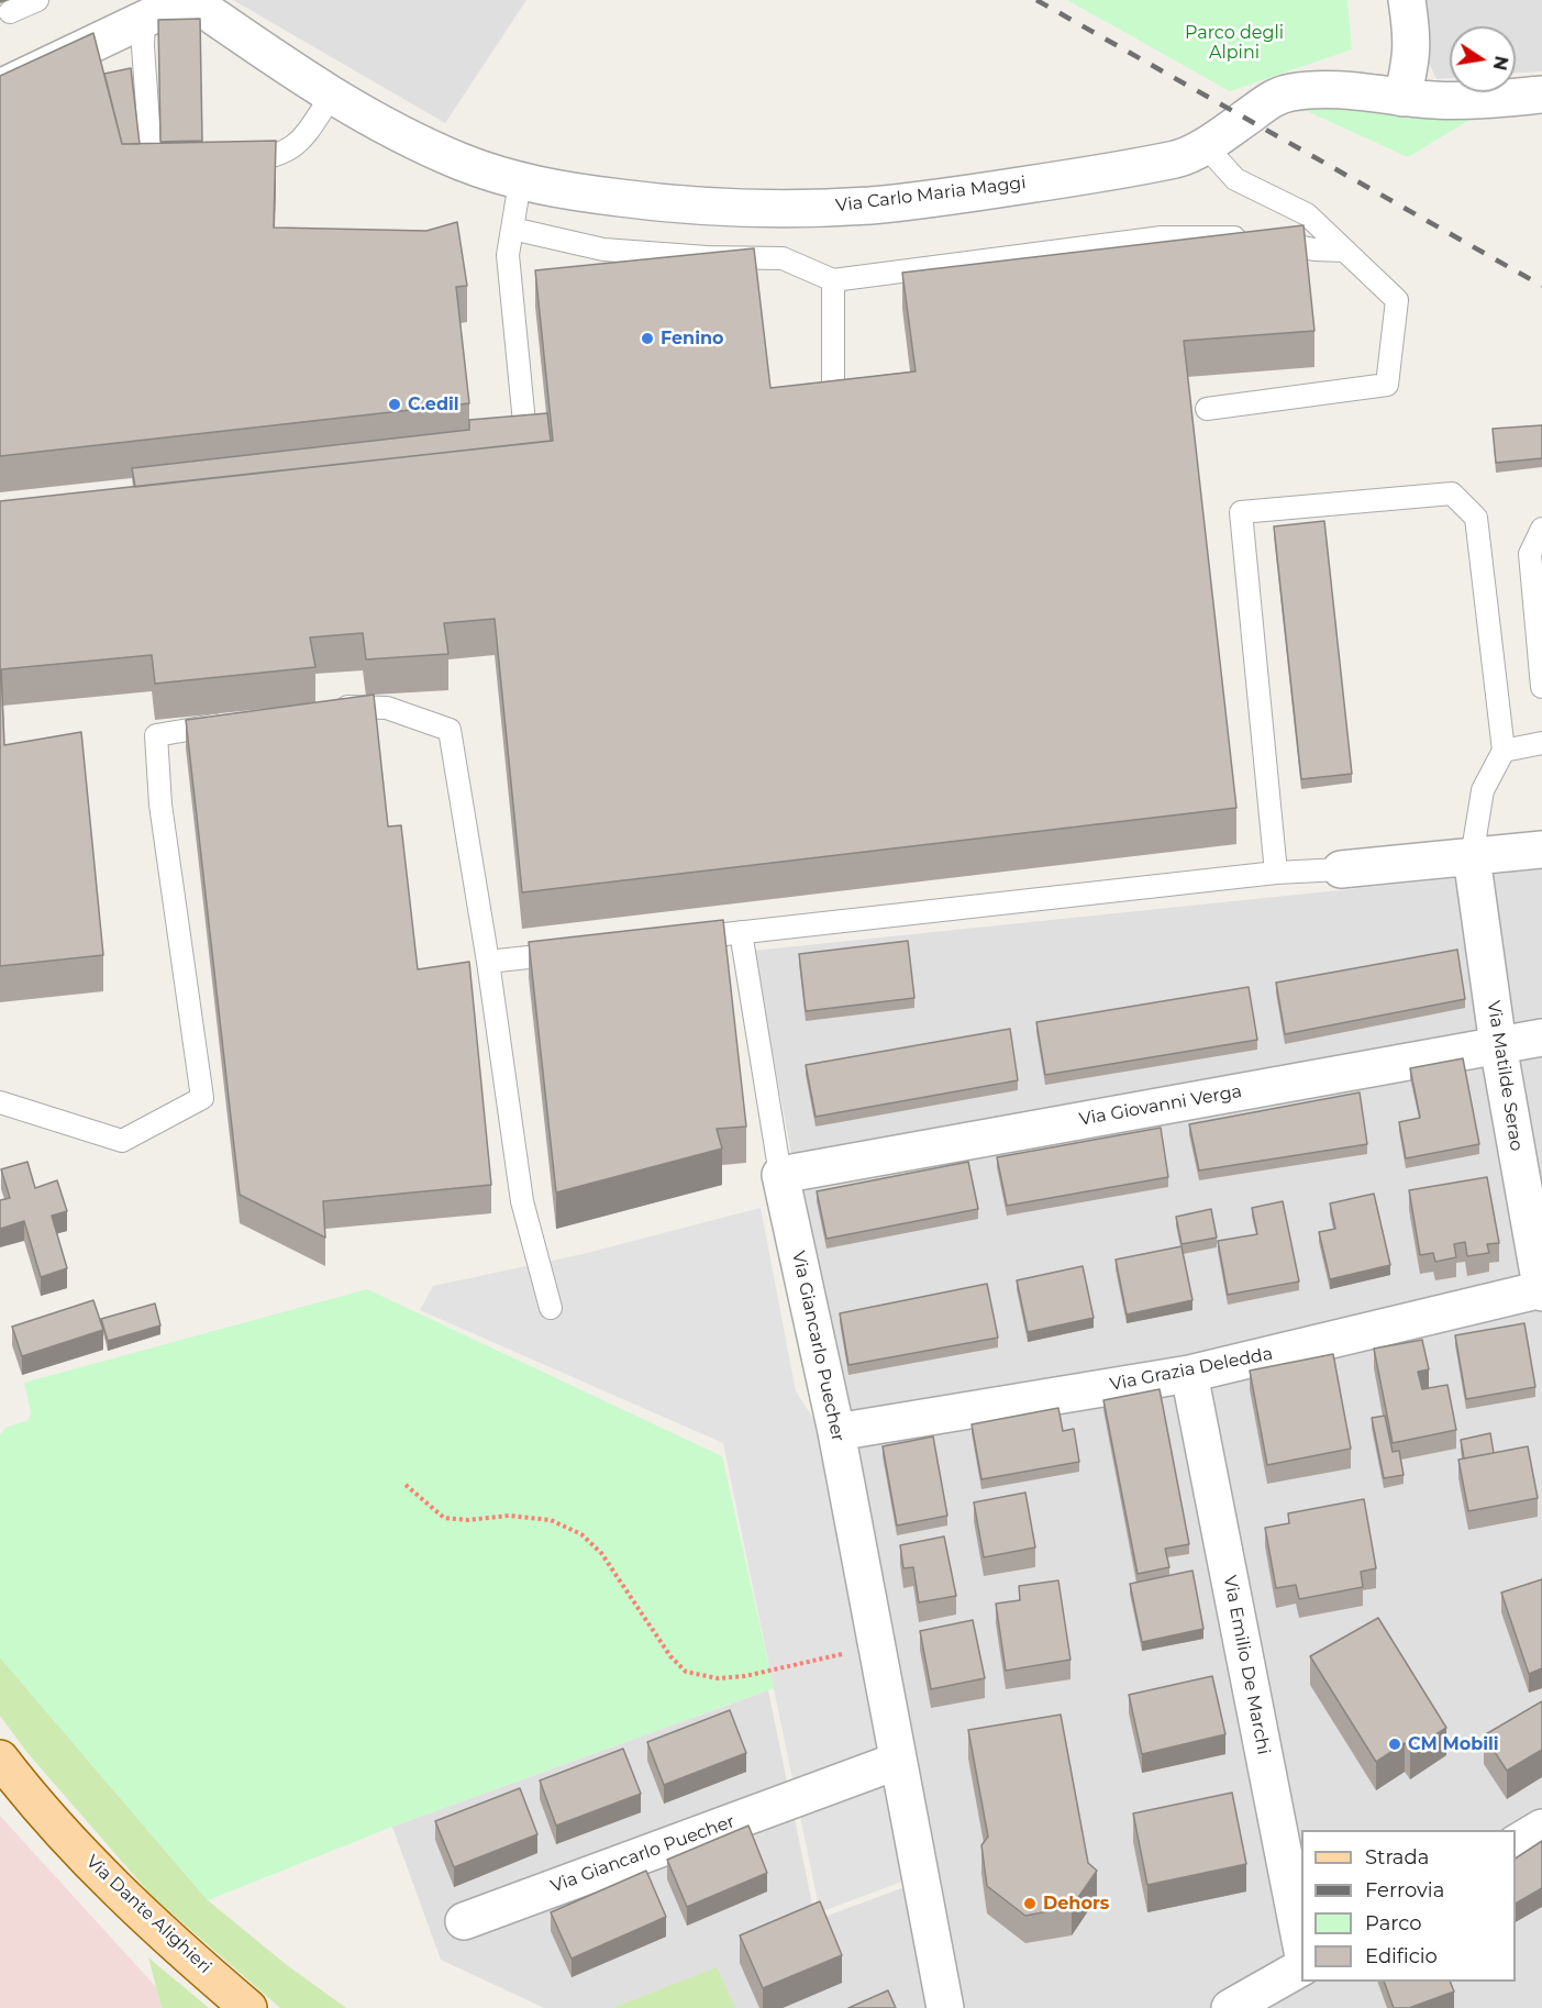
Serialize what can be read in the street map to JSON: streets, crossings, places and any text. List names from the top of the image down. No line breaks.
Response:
{"streets":{"main road":["Via Dante Alighieri"],"street":["Via Carlo Maria Maggi","Via Matilde Serao","Via Giovanni Verga","Via Giancarlo Puecher","Via Grazia Deledda","Via Emilio De Marchi"]},"crossings":[["Via Matilde Serao","Via Giovanni Verga"],["Via Matilde Serao","Via Grazia Deledda"],["Via Giovanni Verga","Via Giancarlo Puecher"],["Via Giancarlo Puecher","Via Grazia Deledda"],["Via Grazia Deledda","Via Emilio De Marchi"]],"parks":["Parco degli Alpini"],"places":["Fenino","C.edil","CM Mobili","Dehors"],"legend":["Strada","Ferrovia","Parco","Edificio"],"north":"right"}
